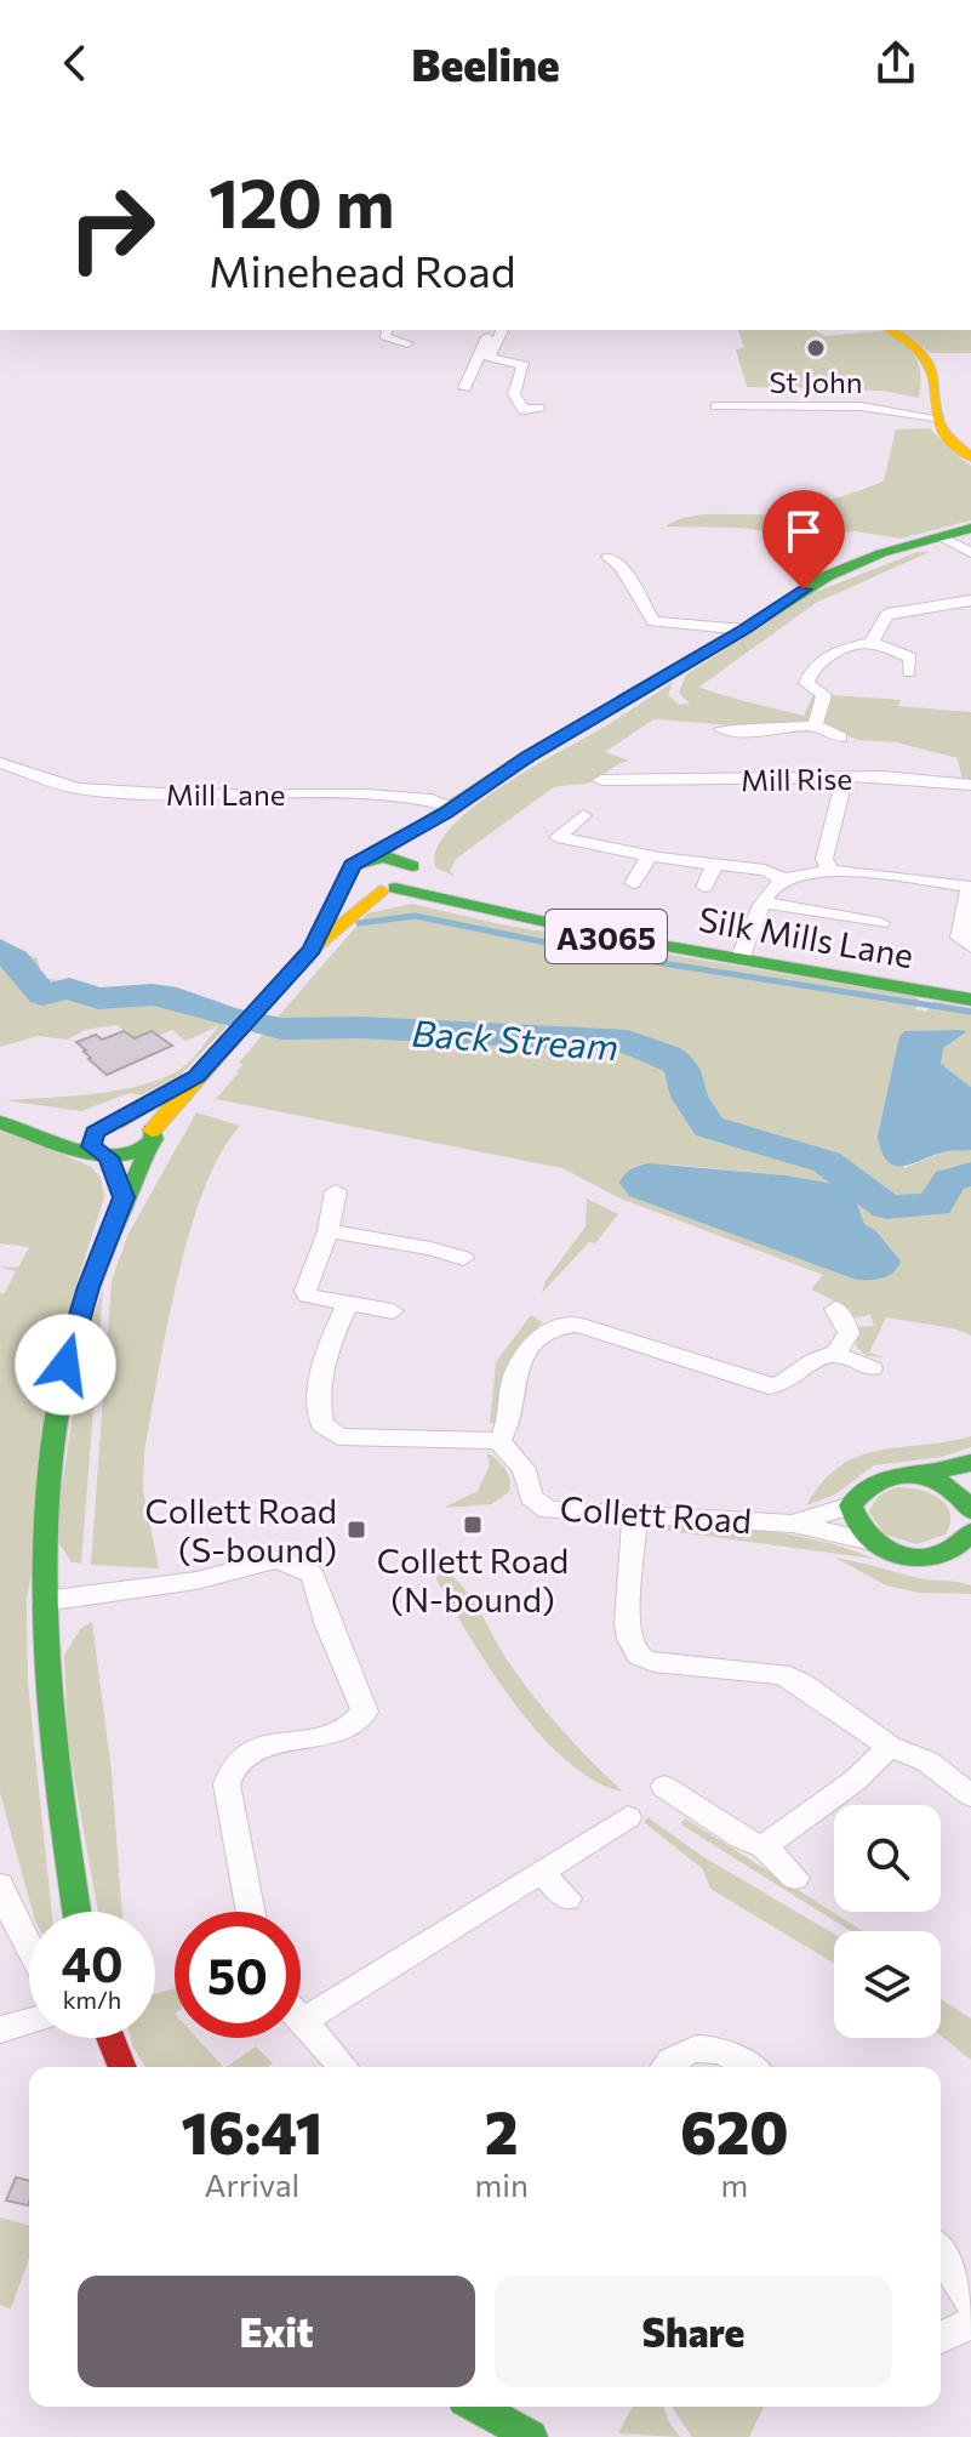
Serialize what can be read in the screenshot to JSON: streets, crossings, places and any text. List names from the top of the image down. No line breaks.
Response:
{"streets":{"main road":["A3065","Silk Mills Lane"],"street":["Mill Rise","Mill Lane","Collett Road"]},"water":["Back Stream"],"places":{"other":["St John"],"transit":["Collett Road (N-bound)","Collett Road (S-bound)"]},"page":{"header":"Beeline","turn":["120 m","Minehead Road"],"speed":"40 km/h","limit":"50","eta":["16:41","Arrival","2","min","620","m"],"buttons":["Exit","Share"]}}
